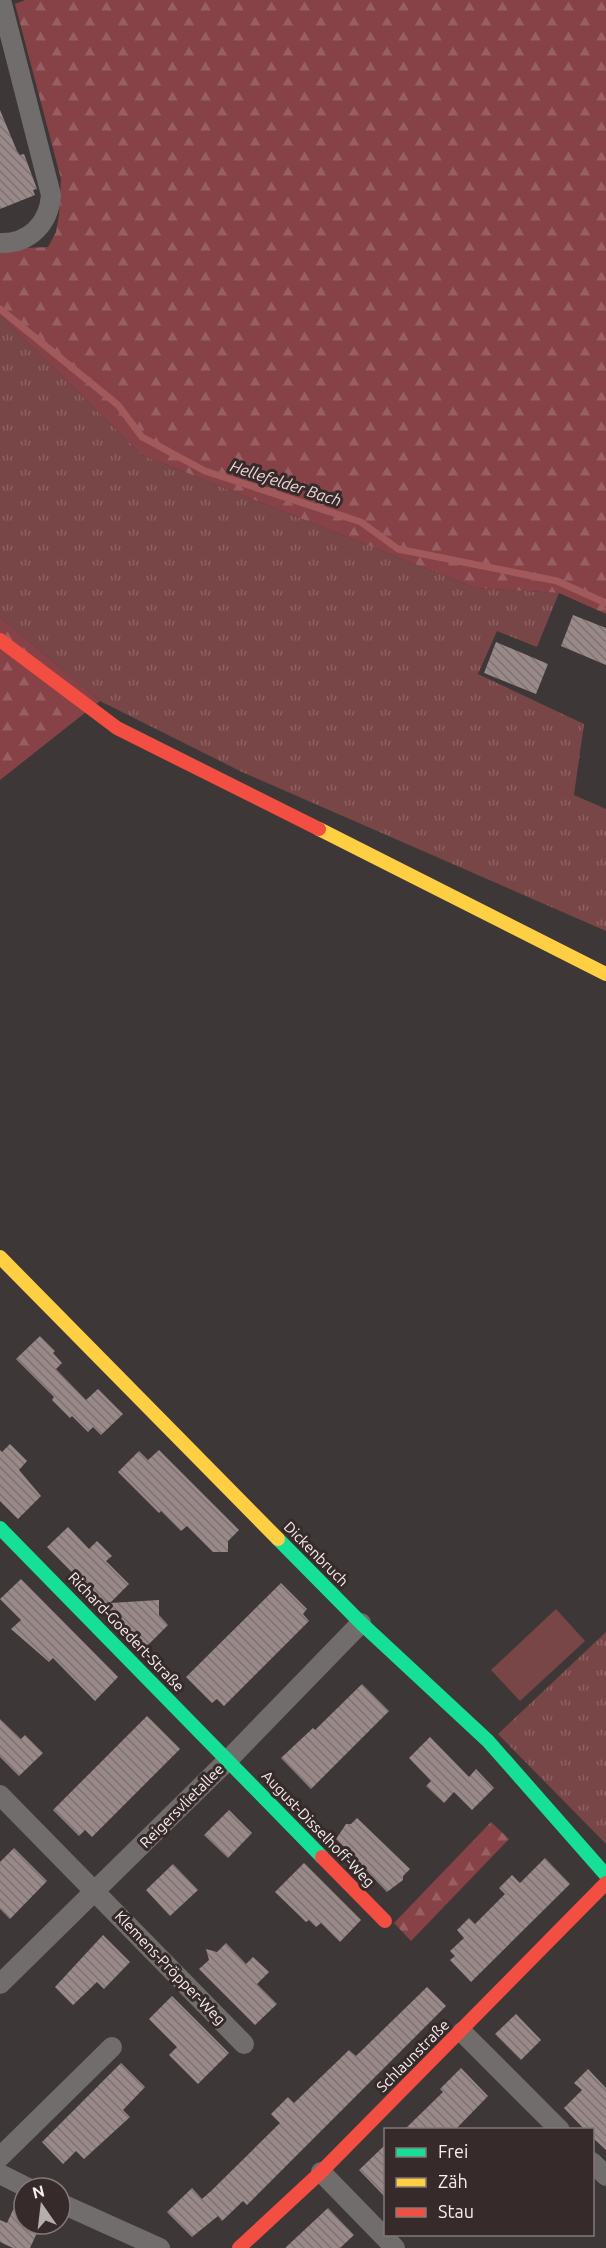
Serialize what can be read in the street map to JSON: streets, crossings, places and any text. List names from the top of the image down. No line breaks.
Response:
{"streets":{"street":["Dickenbruch","Richard-Goedert-Straße","Reigersvlietallee","August-Disselhoff-Weg","Klemens-Pröpper-Weg","Schlaunstraße"]},"crossings":[["Dickenbruch","Reigersvlietallee"],["Richard-Goedert-Straße","Reigersvlietallee"],["Richard-Goedert-Straße","August-Disselhoff-Weg"],["Reigersvlietallee","August-Disselhoff-Weg"],["Reigersvlietallee","Klemens-Pröpper-Weg"]],"water":["Hellefelder Bach"],"legend":["Frei","Zäh","Stau"],"north":"top"}
